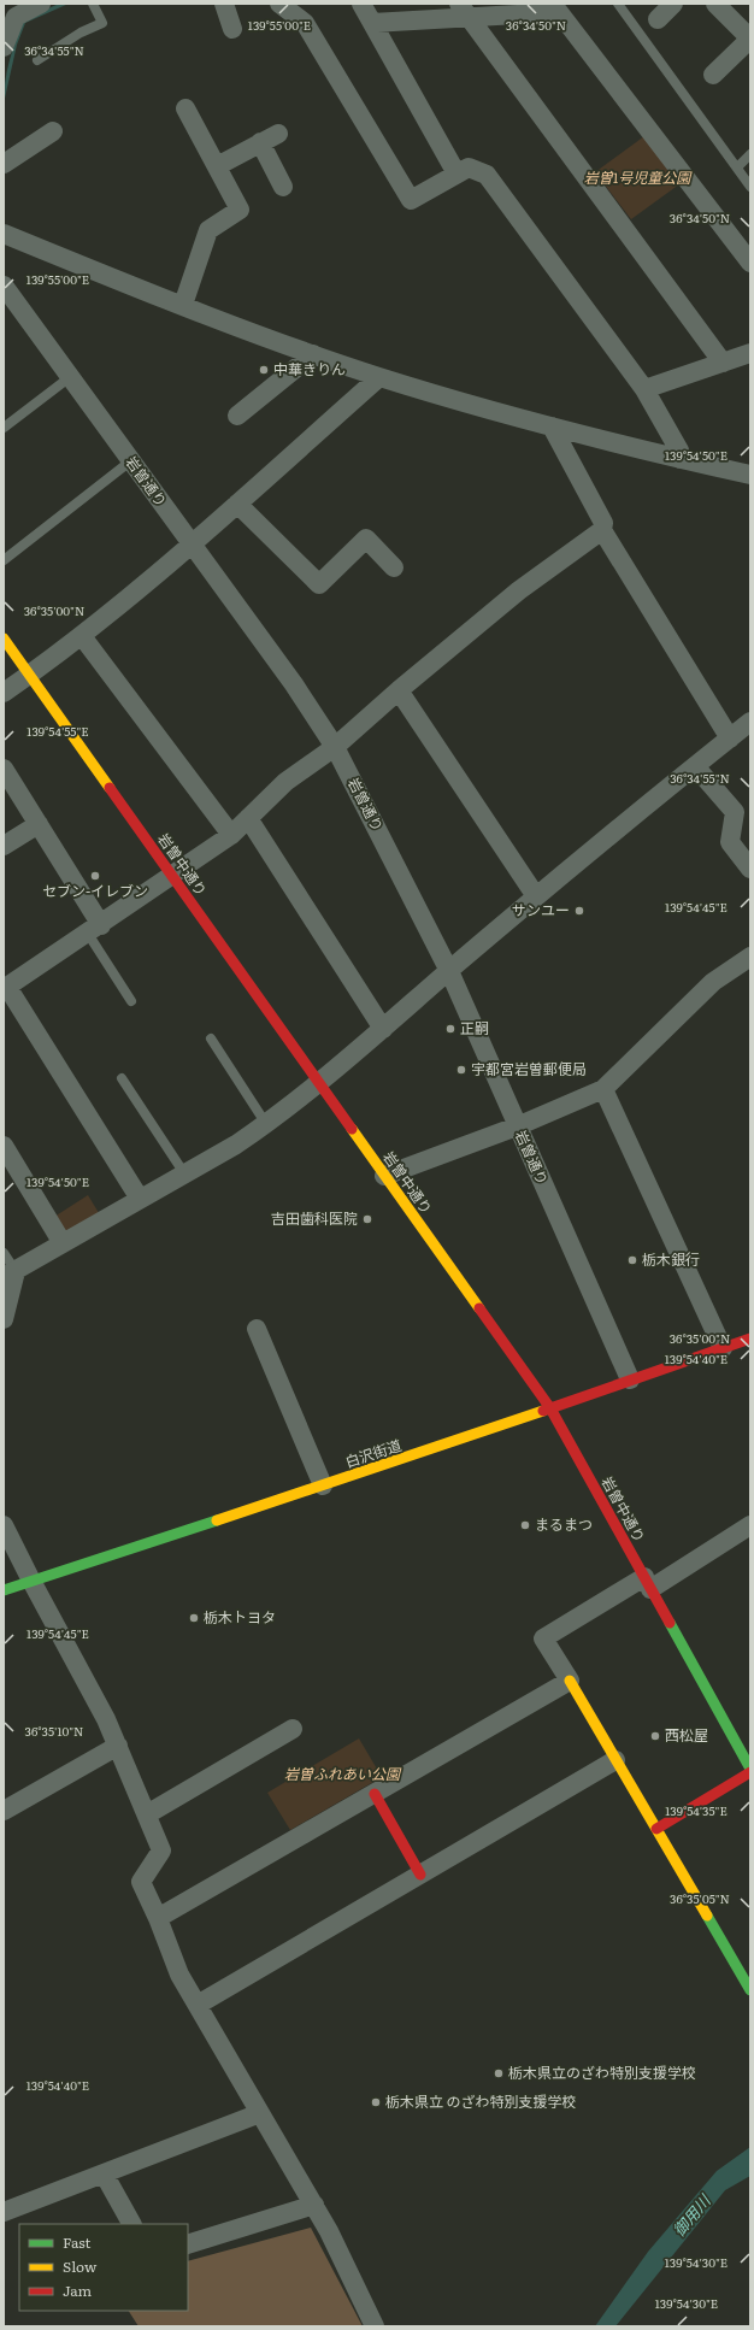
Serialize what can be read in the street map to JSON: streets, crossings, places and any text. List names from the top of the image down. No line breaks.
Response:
{"streets":{"street":["岩曽通り","岩曽中通り","白沢街道"]},"crossings":[["岩曽通り","白沢街道"],["岩曽中通り","白沢街道"]],"water":["御用川"],"parks":["岩曽1号児童公園","岩曽ふれあい公園"],"places":["中華きりん","セブン-イレブン","サンユー","正嗣","宇都宮岩曽郵便局","吉田歯科医院","栃木銀行","まるまつ","栃木トヨタ","西松屋","栃木県立のざわ特別支援学校","栃木県立 のざわ特別支援学校"],"legend":["Fast","Slow","Jam"],"coordinates":["139°55'00\"E","36°34'50\"N","36°34'55\"N","139°54'50\"E","36°35'00\"N","139°54'55\"E","139°54'45\"E","139°54'40\"E","36°35'10\"N","139°54'35\"E","36°35'05\"N","139°54'30\"E"]}
